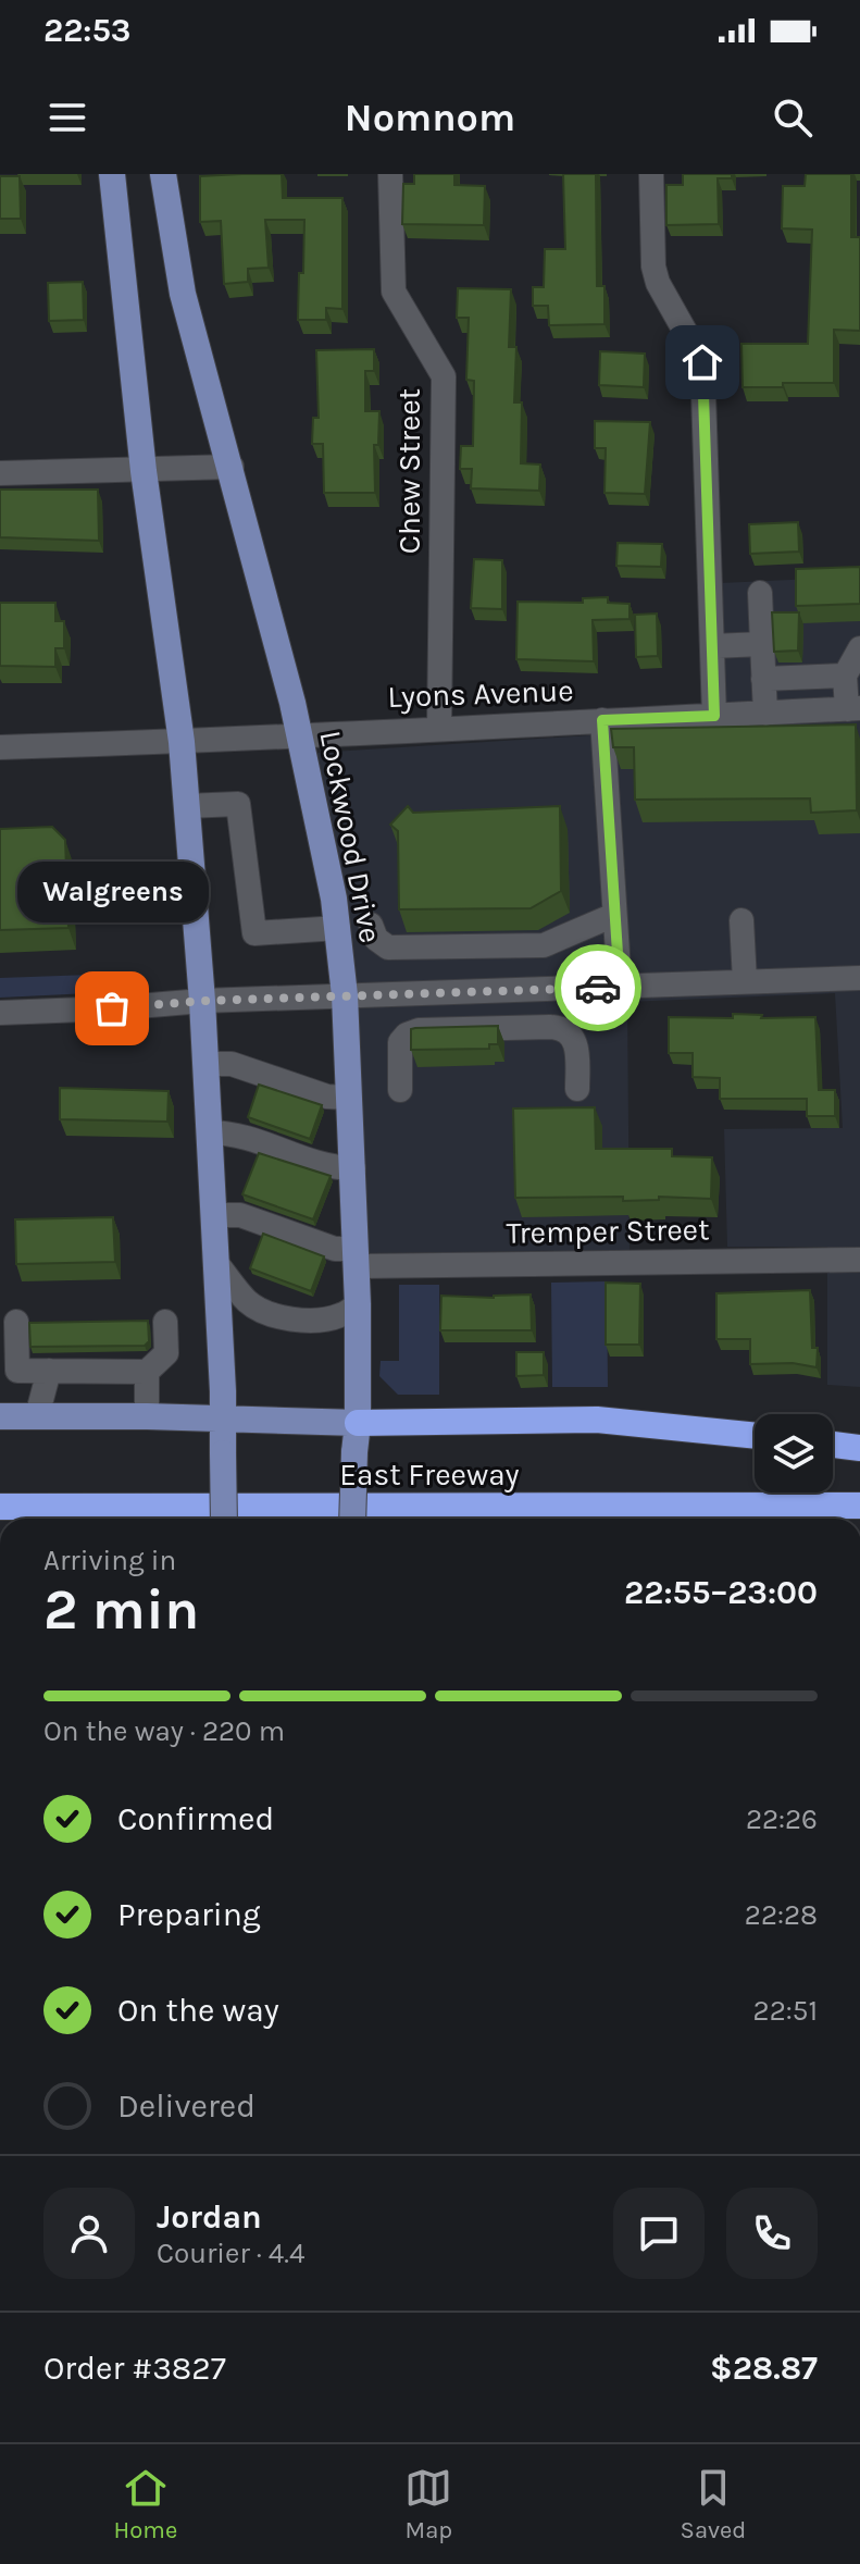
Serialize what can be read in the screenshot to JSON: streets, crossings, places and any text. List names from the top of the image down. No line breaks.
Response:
{"streets":{"highway":["East Freeway"],"main road":["Lockwood Drive"],"street":["Chew Street","Lyons Avenue","Tremper Street"]},"crossings":[["Chew Street","Lyons Avenue"],["Lyons Avenue","Lockwood Drive"],["Lockwood Drive","Tremper Street"]],"places":["Walgreens"],"page":{"status":"22:53","header":"Nomnom","bubble":"Walgreens","heading":["2 min","Arriving in","22:55–23:00"],"panel":["Jordan","Courier · 4.4","Order #3827","$28.87"],"bar":"On the way · 220 m","list":[["Confirmed","22:26"],["Preparing","22:28"],["On the way","22:51"],"Delivered"],"tabs":["Home","Map","Saved"]}}
